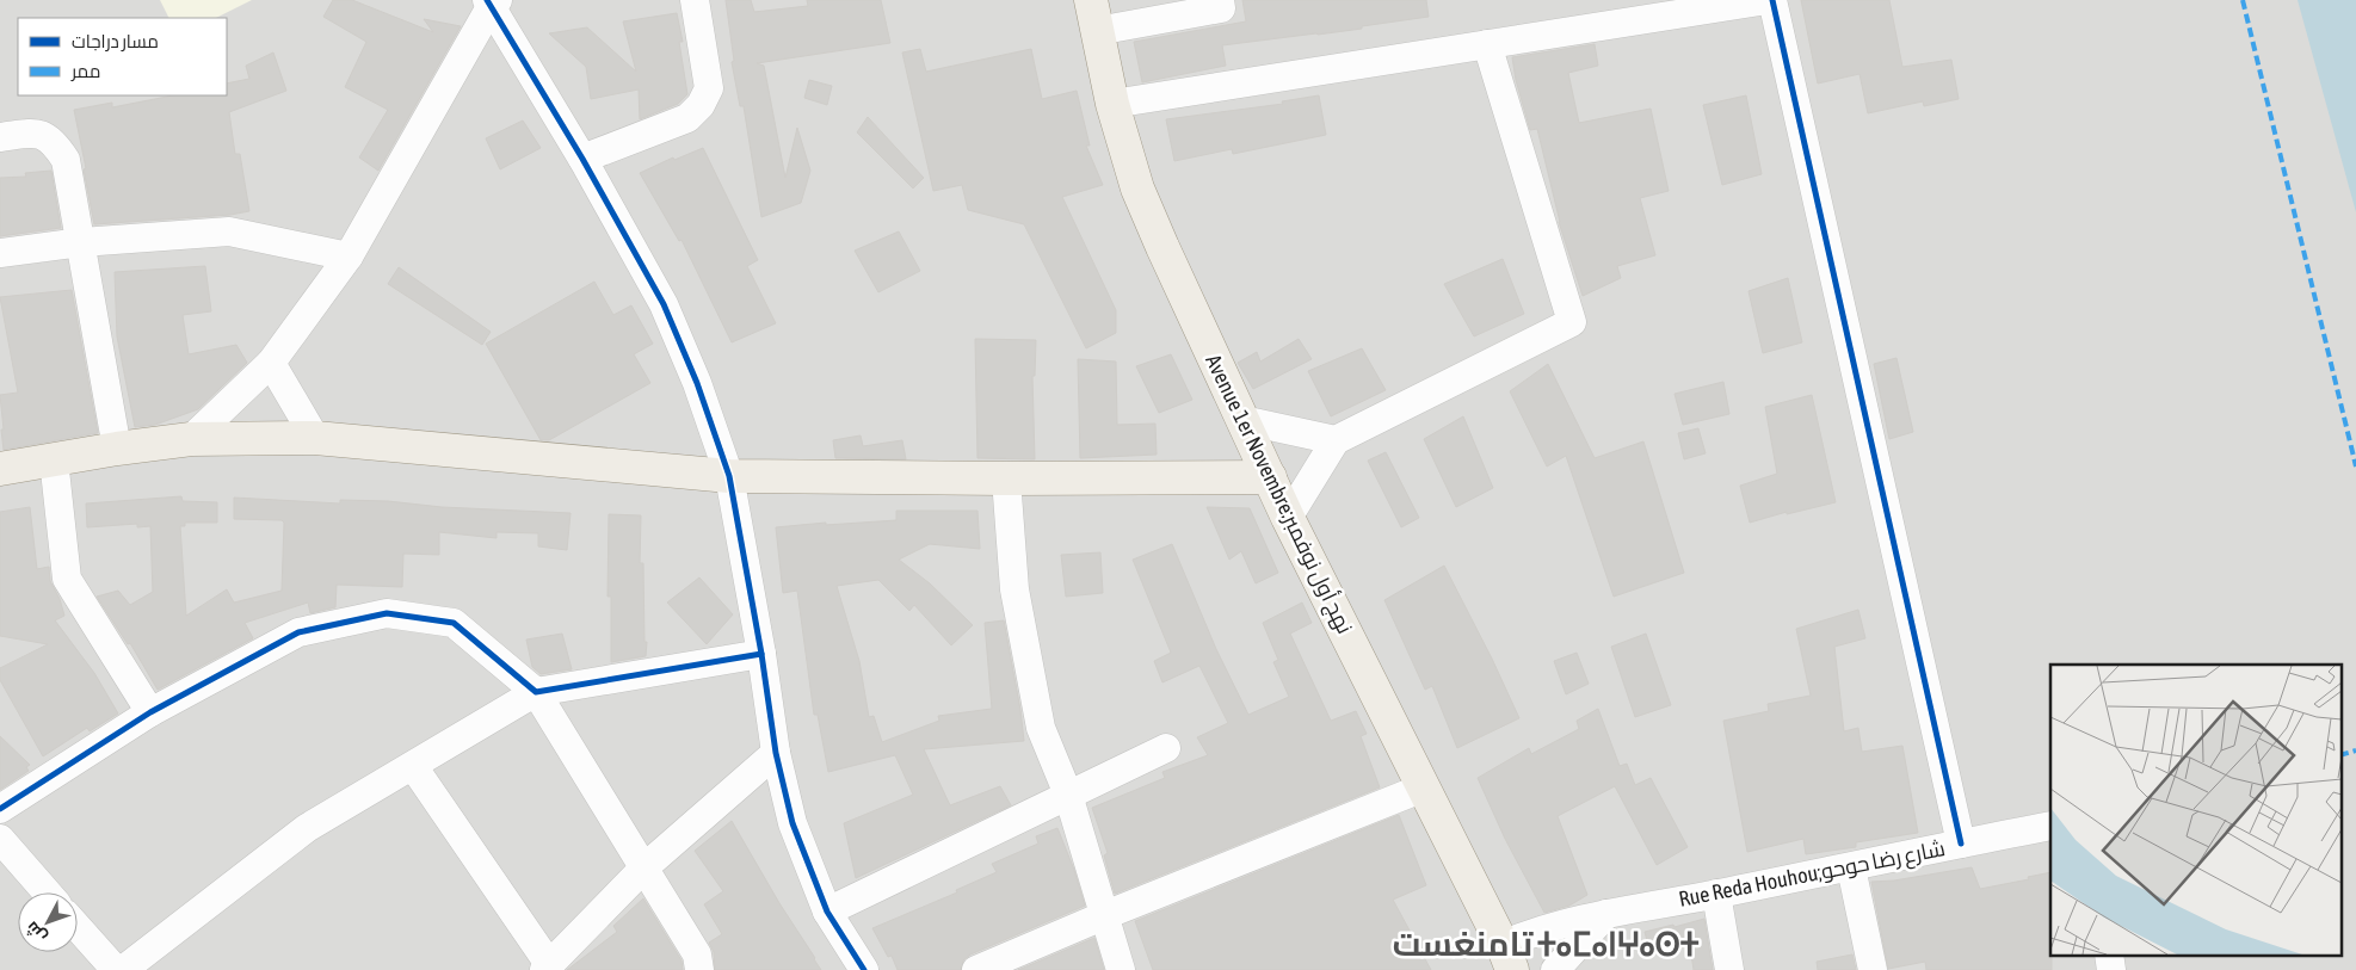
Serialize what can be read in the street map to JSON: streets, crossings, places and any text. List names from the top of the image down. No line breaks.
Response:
{"streets":{"main road":["Avenue 1er Novembre;نهج أول نوفمبر"],"street":["Rue Reda Houhou;شارع رضا حوحو"]},"crossings":[["Avenue 1er Novembre;نهج أول نوفمبر","Rue Reda Houhou;شارع رضا حوحو"]],"districts":["تامنغست ⵜⴰⵎⴰⵏⵖⴰⵙⵜ"],"legend":["مسار دراجات","ممر"],"north":"bottom left"}
